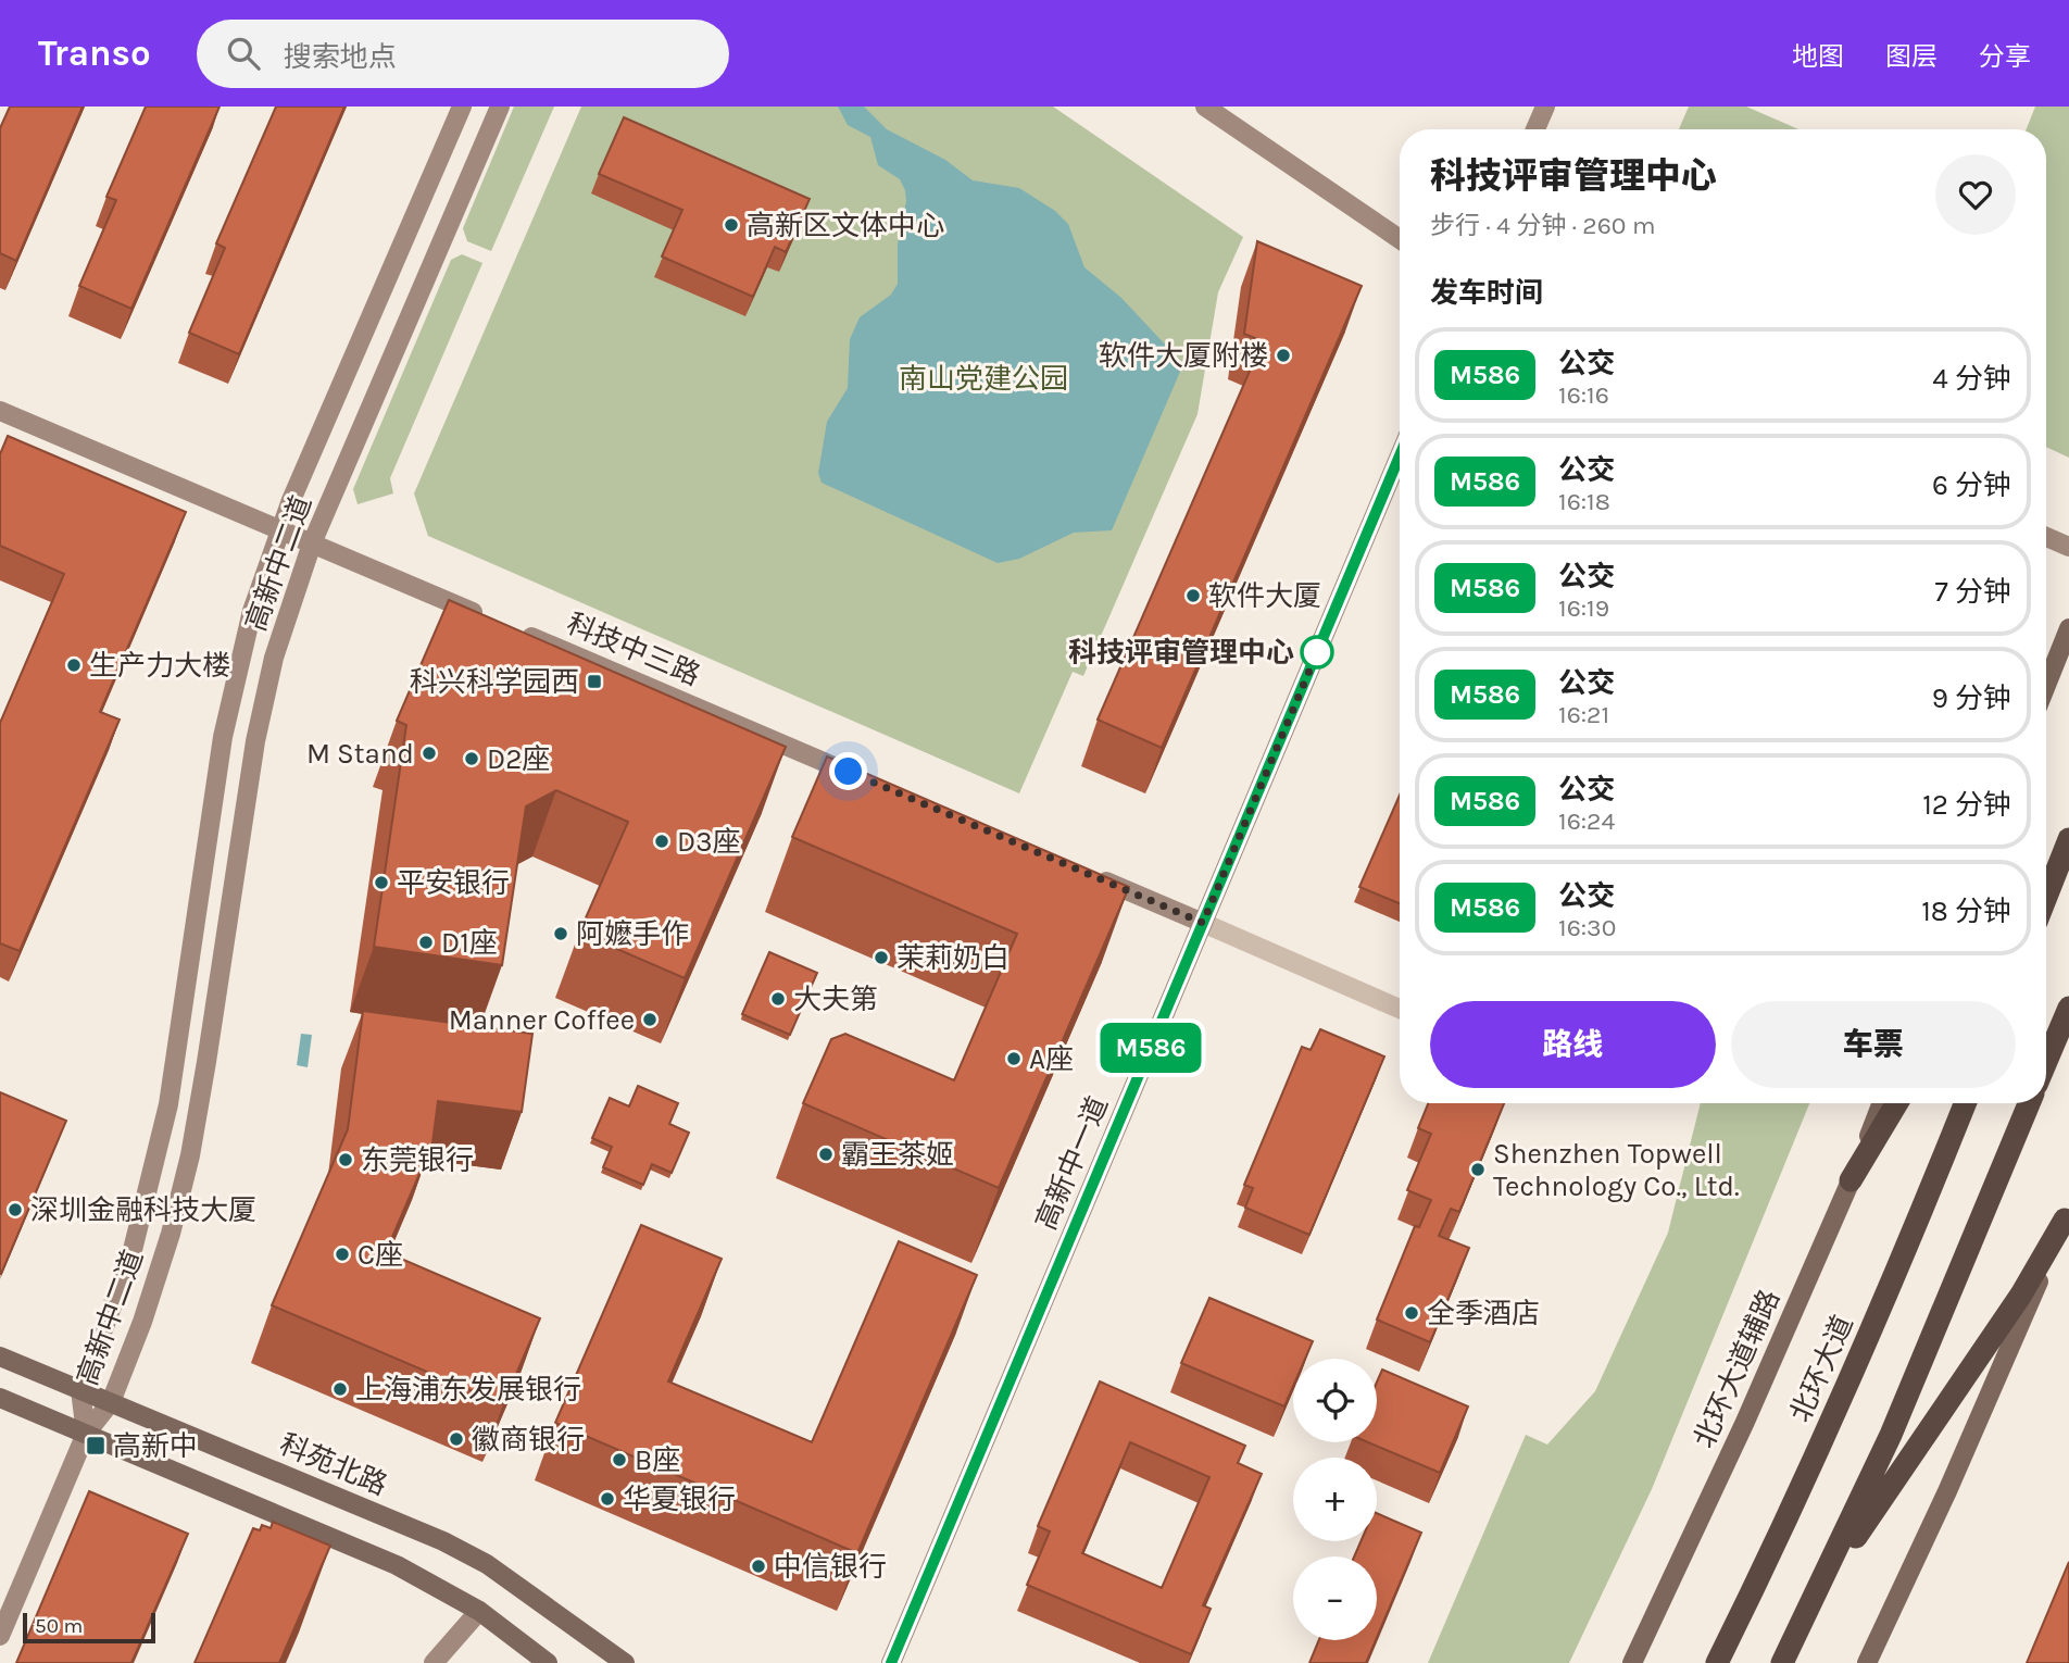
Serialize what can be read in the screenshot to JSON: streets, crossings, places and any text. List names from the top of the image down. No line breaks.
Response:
{"streets":{"highway":["北环大道"],"main road":["高新中二道","科技中三路","高新中一道","北环大道辅路","科苑北路"]},"crossings":[["高新中二道","科苑北路"]],"parks":["南山党建公园"],"places":{"other":["高新区文体中心","软件大厦附楼","软件大厦","科技评审管理中心","生产力大楼","M Stand","D2座","D3座","平安银行","阿嬷手作","D1座","茉莉奶白","大夫第","Manner Coffee","A座","霸王茶姬","东莞银行","Shenzhen Topwell Technology Co., Ltd.","深圳金融科技大厦","C座","全季酒店","上海浦东发展银行","徽商银行","B座","华夏银行","中信银行"],"transit":["科兴科学园西","高新中"]},"lines":["bus line M586"],"scale_bar":"50 m","page":{"header":"Transo","search":"搜索地点","nav":["地图","图层","分享"],"on_map":"M586","heading":[["科技评审管理中心","步行 · 4 分钟 · 260 m"],"发车时间"],"list":[{"mark":"M586","name":"公交","note":"16:16","value":"4 分钟"},{"mark":"M586","name":"公交","note":"16:18","value":"6 分钟"},{"mark":"M586","name":"公交","note":"16:19","value":"7 分钟"},{"mark":"M586","name":"公交","note":"16:21","value":"9 分钟"},{"mark":"M586","name":"公交","note":"16:24","value":"12 分钟"},{"mark":"M586","name":"公交","note":"16:30","value":"18 分钟"}],"buttons":["路线","车票"],"map_buttons":["+","−"],"scale":"50 m"}}
